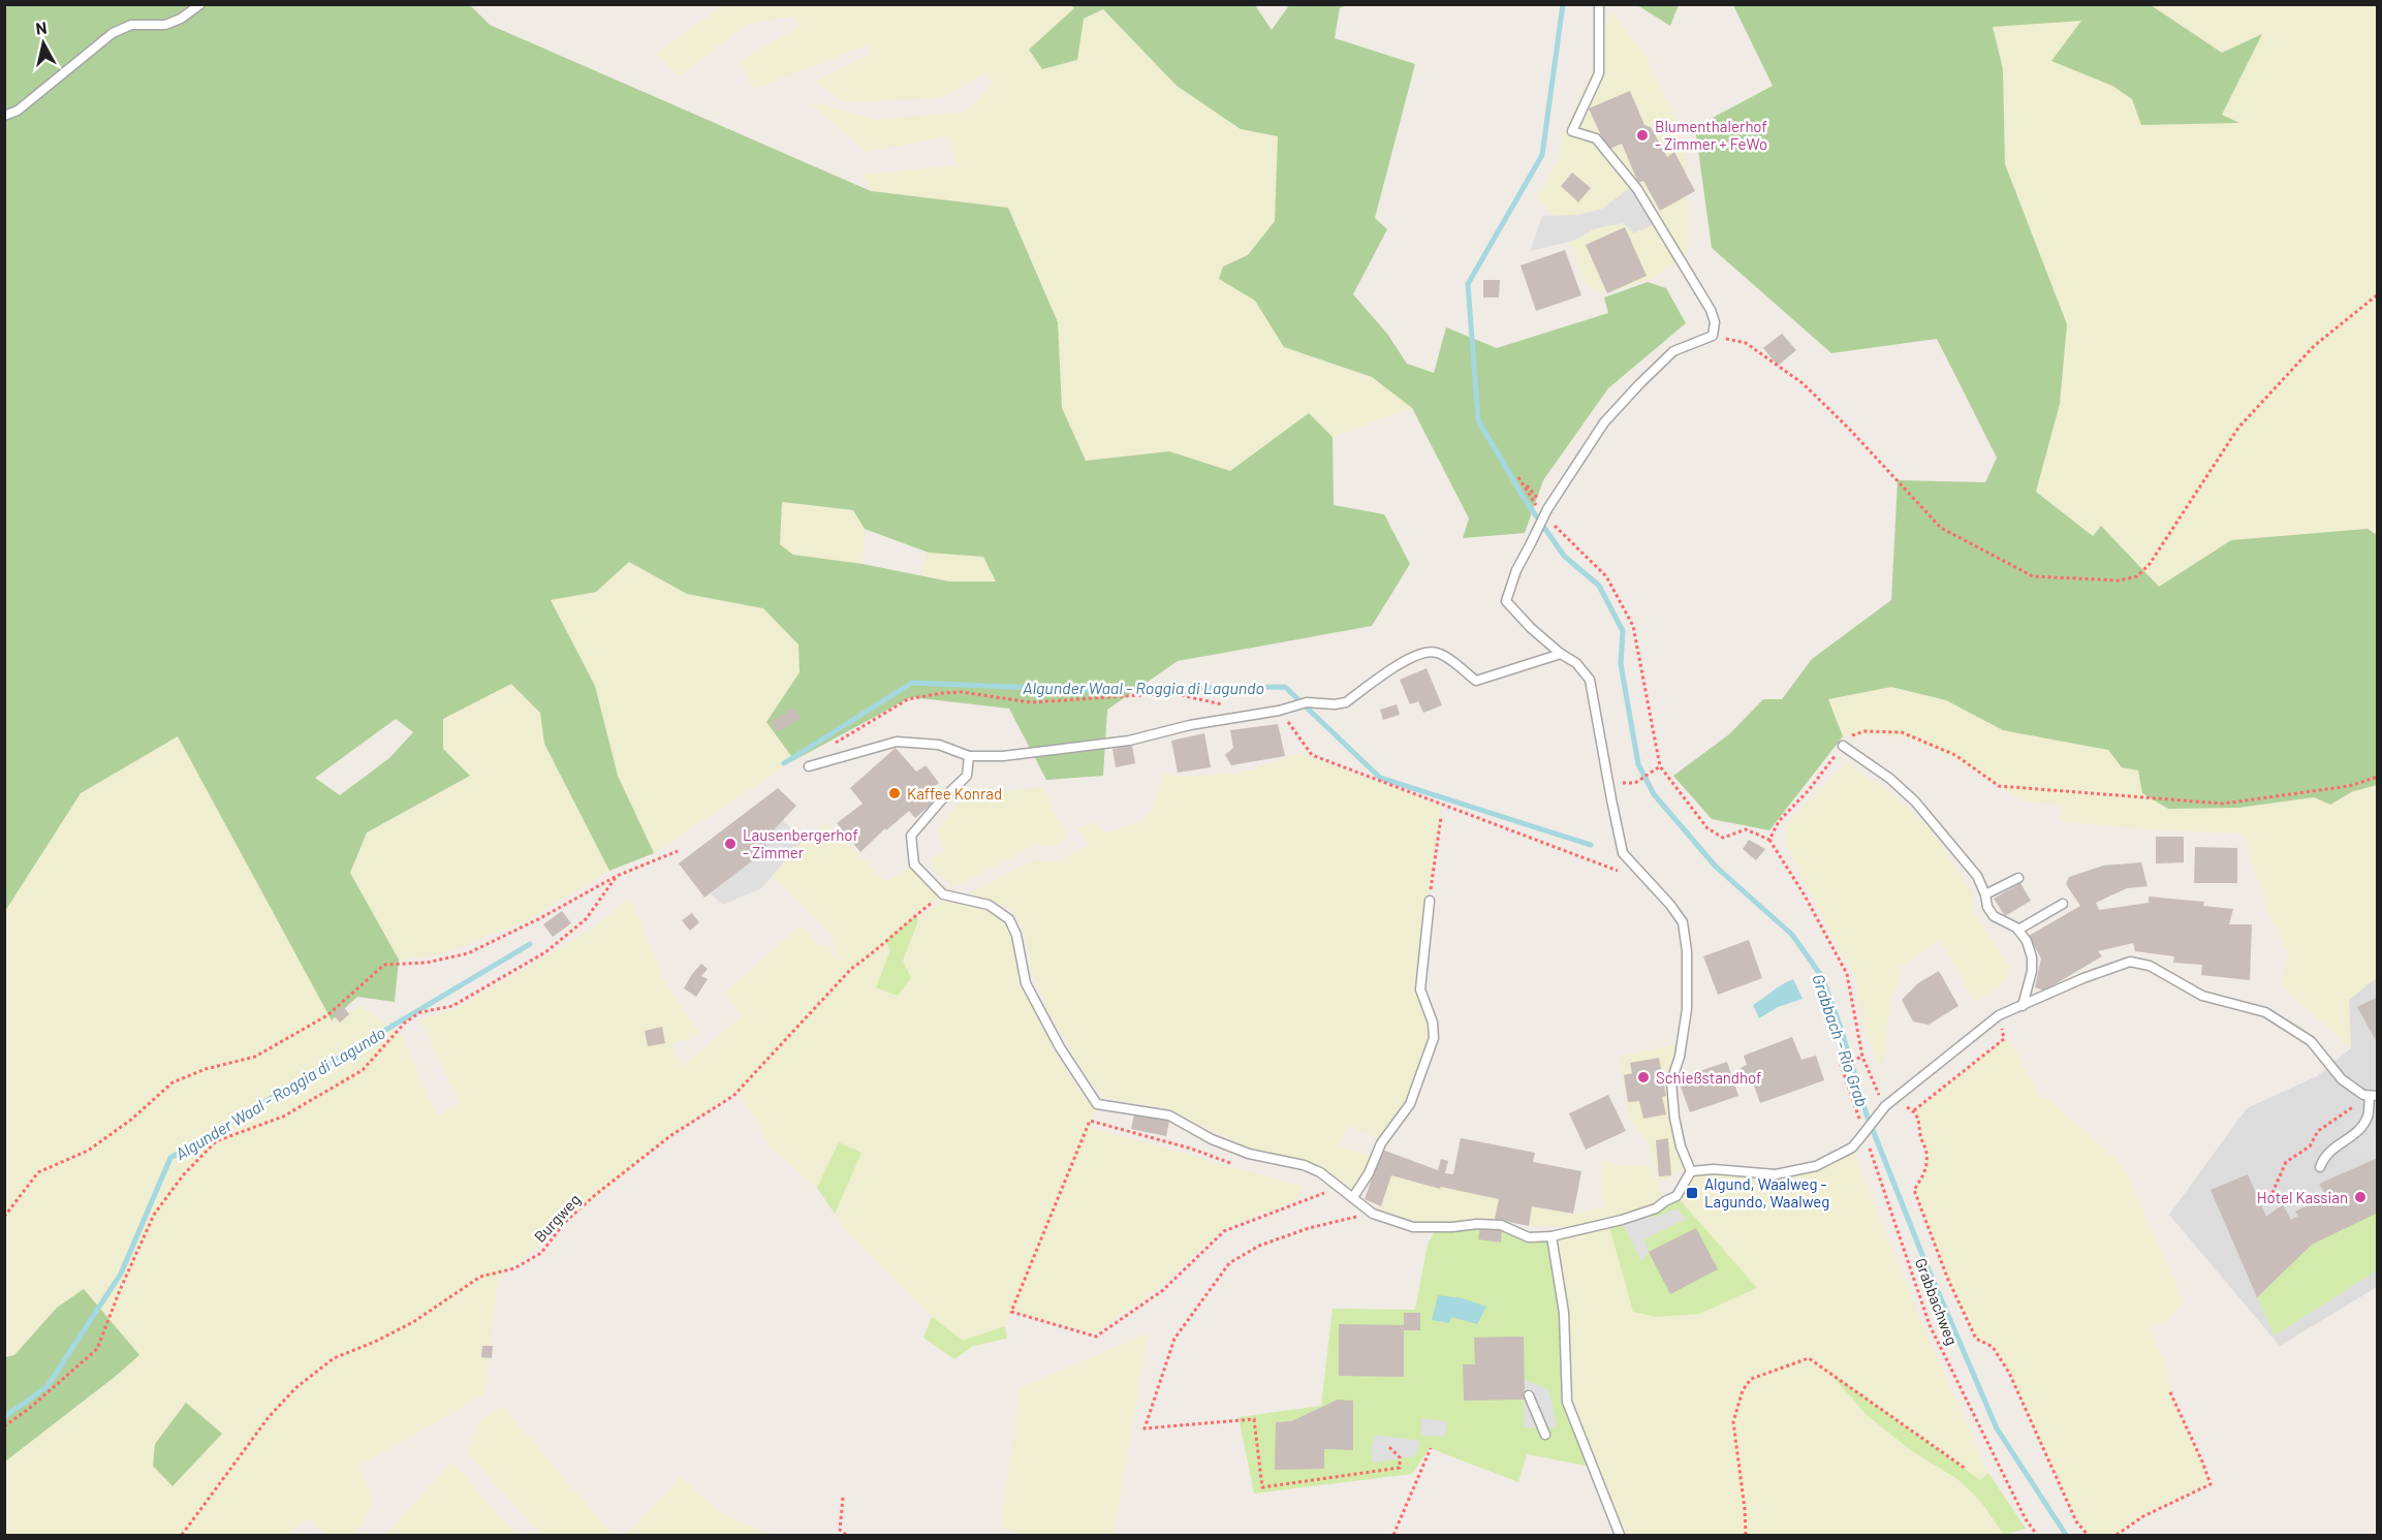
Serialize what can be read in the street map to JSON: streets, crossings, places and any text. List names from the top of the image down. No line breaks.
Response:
{"streets":{"path":["Burgweg","Grabbachweg"]},"water":["Algunder Waal - Roggia di Lagundo","Grabbach - Rio Grab"],"places":{"other":["Blumenthalerhof - Zimmer + FeWo","Kaffee Konrad","Lausenbergerhof - Zimmer","Schießstandhof","Hotel Kassian"],"transit":["Algund, Waalweg - Lagundo, Waalweg"]},"north":"top"}
